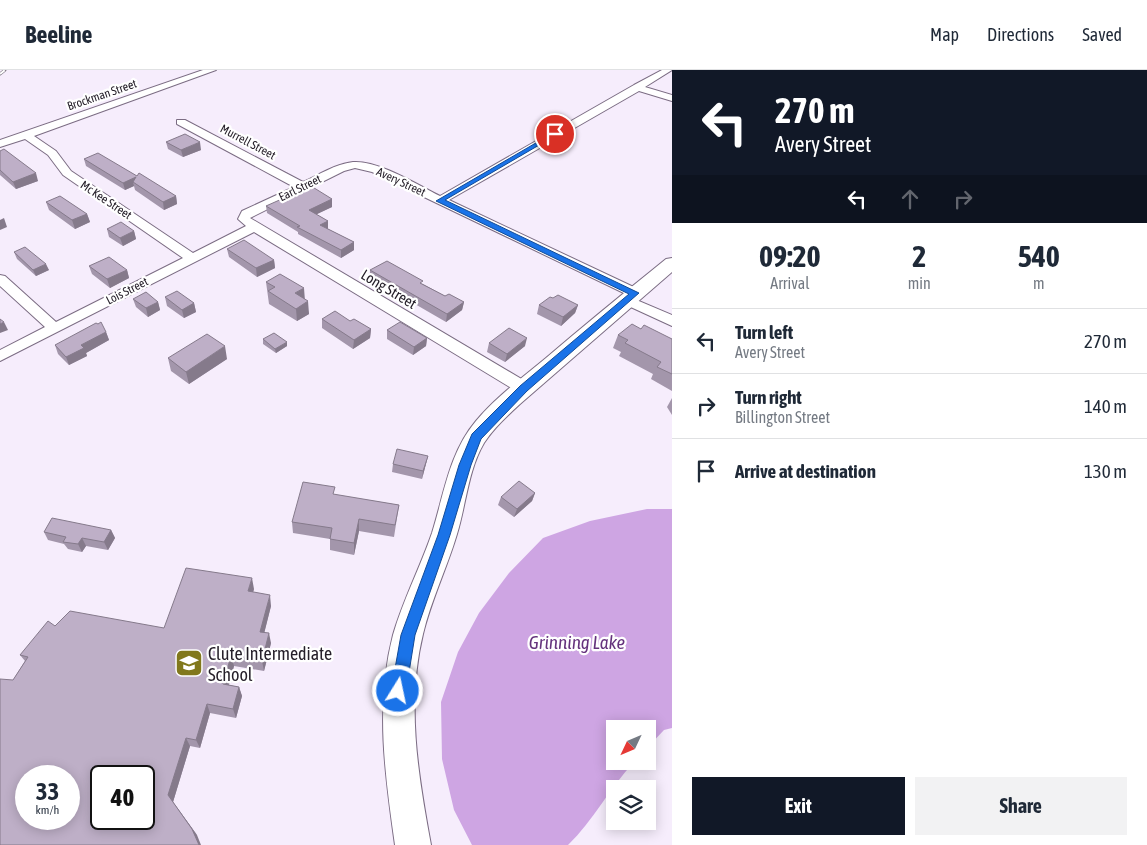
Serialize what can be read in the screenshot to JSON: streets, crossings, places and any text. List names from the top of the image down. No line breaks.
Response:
{"streets":{"street":["Brockman Street","Murrell Street","Avery Street","Earl Street","Mc Kee Street","Long Street","Lois Street"]},"crossings":[["Brockman Street","Mc Kee Street"],["Murrell Street","Earl Street"],["Avery Street","Earl Street"],["Earl Street","Long Street"],["Mc Kee Street","Lois Street"],["Long Street","Lois Street"]],"water":["Grinning Lake"],"places":{"school or university":["Clute Intermediate School"]},"north":"bottom left","page":{"header":"Beeline","nav":["Map","Directions","Saved"],"turn":["270 m","Avery Street"],"eta":["09:20","Arrival","2","min","540","m"],"list":[{"name":"Turn left","note":"Avery Street","value":"270 m"},{"name":"Turn right","note":"Billington Street","value":"140 m"},{"name":"Arrive at destination","value":"130 m"}],"speed":"33 km/h","limit":"40","buttons":["Exit","Share"]}}
